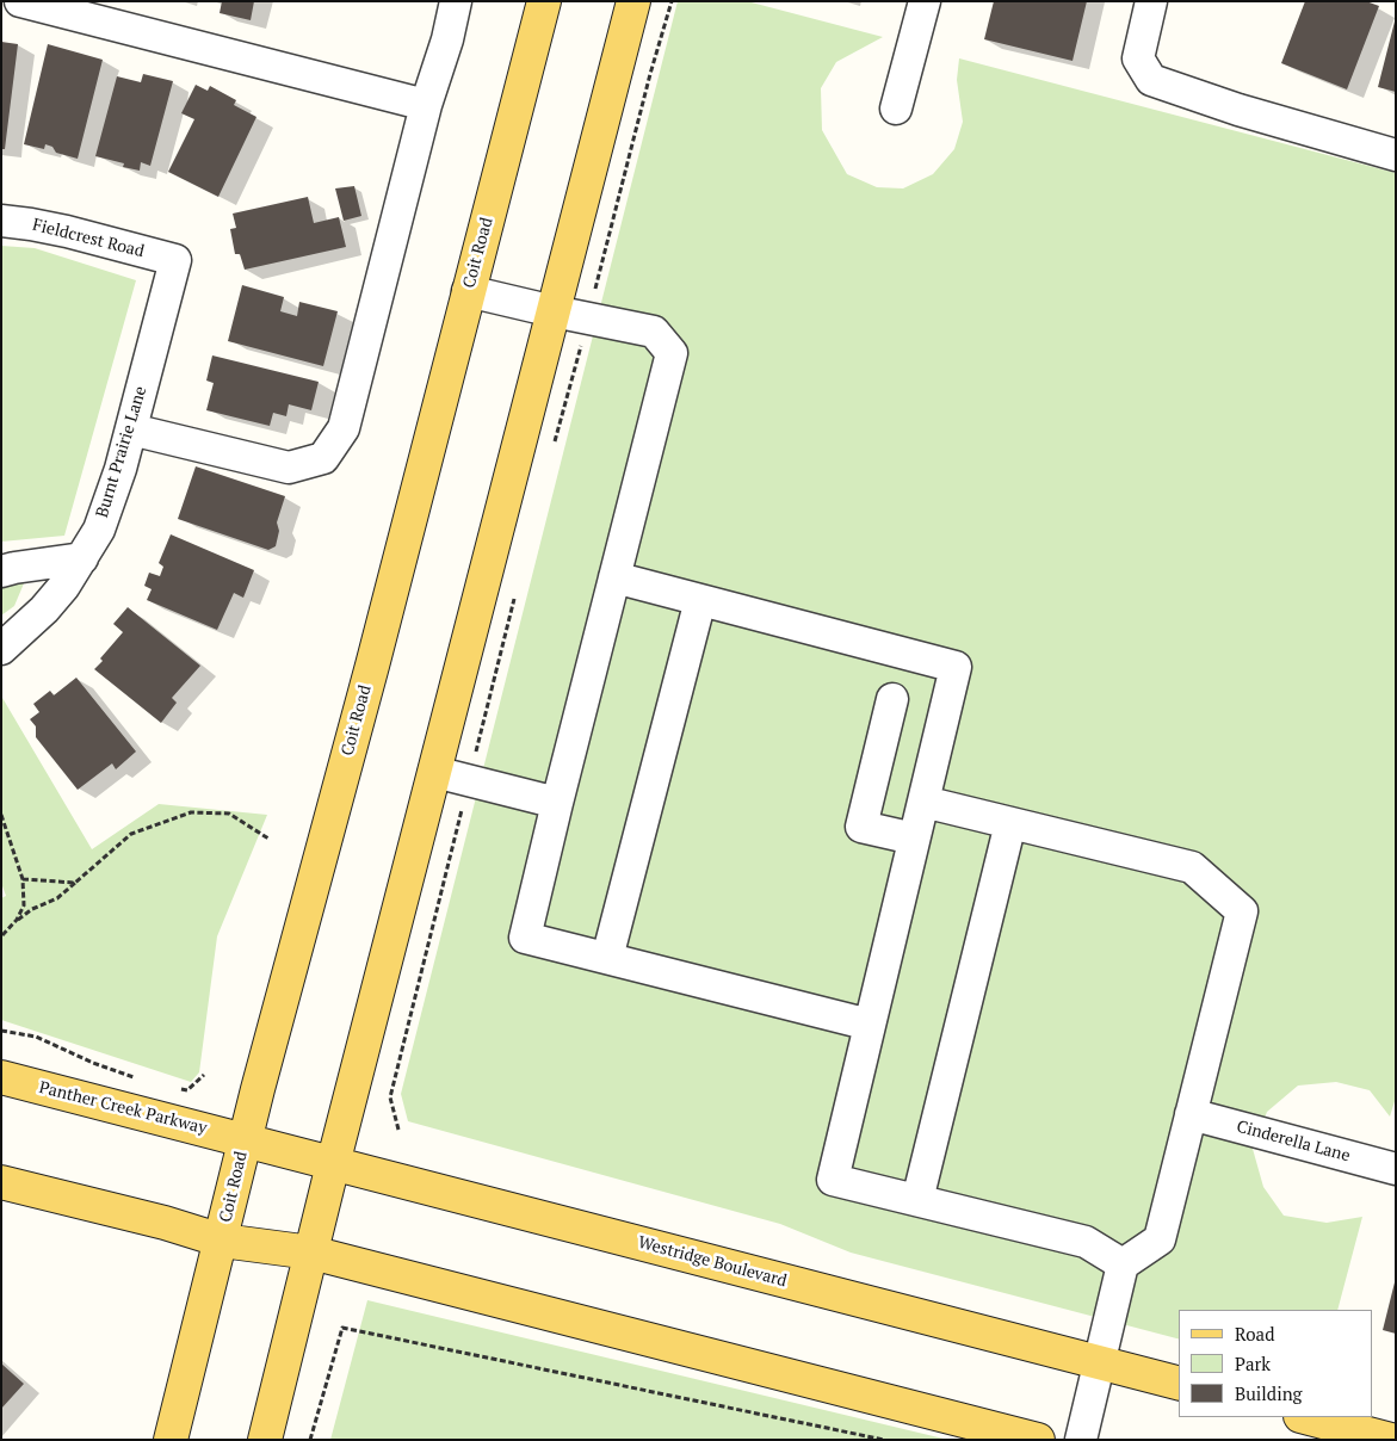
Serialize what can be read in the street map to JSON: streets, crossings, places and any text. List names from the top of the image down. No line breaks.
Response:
{"streets":{"main road":["Coit Road","Panther Creek Parkway","Westridge Boulevard"],"street":["Fieldcrest Road","Burnt Prairie Lane","Cinderella Lane"]},"crossings":[["Fieldcrest Road","Burnt Prairie Lane"],["Coit Road","Panther Creek Parkway"],["Coit Road","Westridge Boulevard"],["Panther Creek Parkway","Westridge Boulevard"]],"legend":["Road","Park","Building"]}
